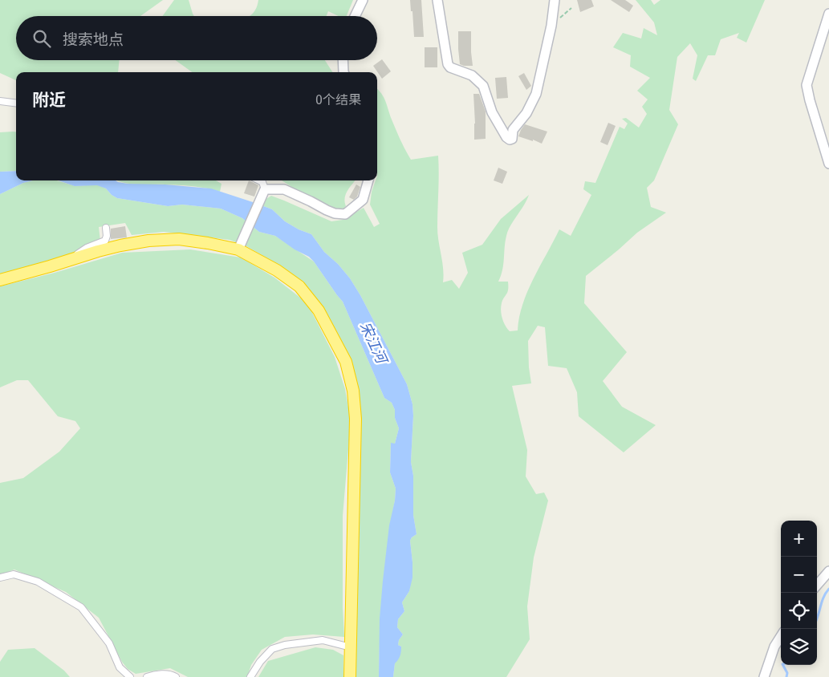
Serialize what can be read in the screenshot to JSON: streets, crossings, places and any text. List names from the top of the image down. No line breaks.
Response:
{"water":["宋江河"],"page":{"search":"搜索地点","heading":["附近","0个结果"],"map_buttons":["+","−"]}}
